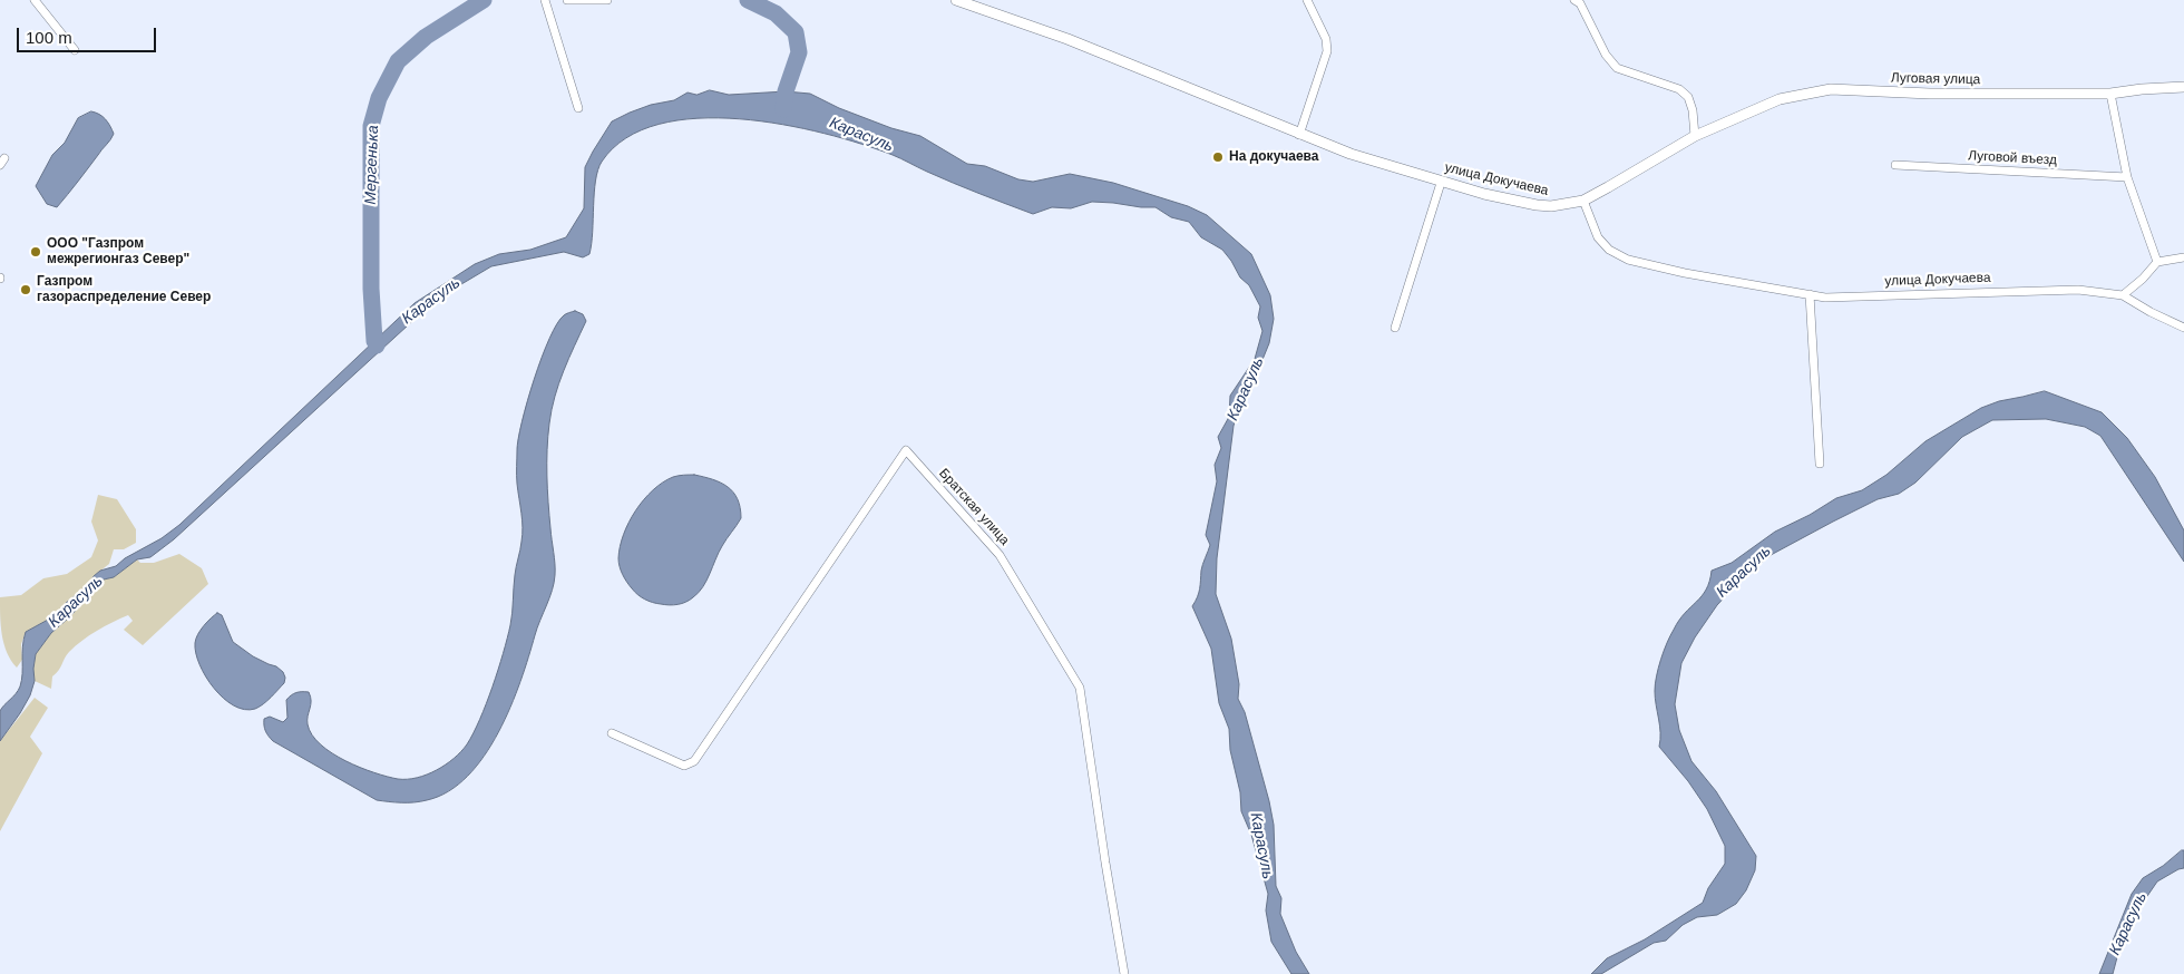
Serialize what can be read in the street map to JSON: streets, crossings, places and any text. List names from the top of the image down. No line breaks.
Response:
{"streets":{"main road":["Луговая улица","улица Докучаева"],"street":["Луговой въезд","Братская улица"]},"crossings":[["Луговая улица","улица Докучаева"]],"water":["Карасуль","Мергенька"],"places":["На докучаева","ООО \"Газпром межрегионгаз Север\"","Газпром газораспределение Север"],"scale_bar":"100 m"}
